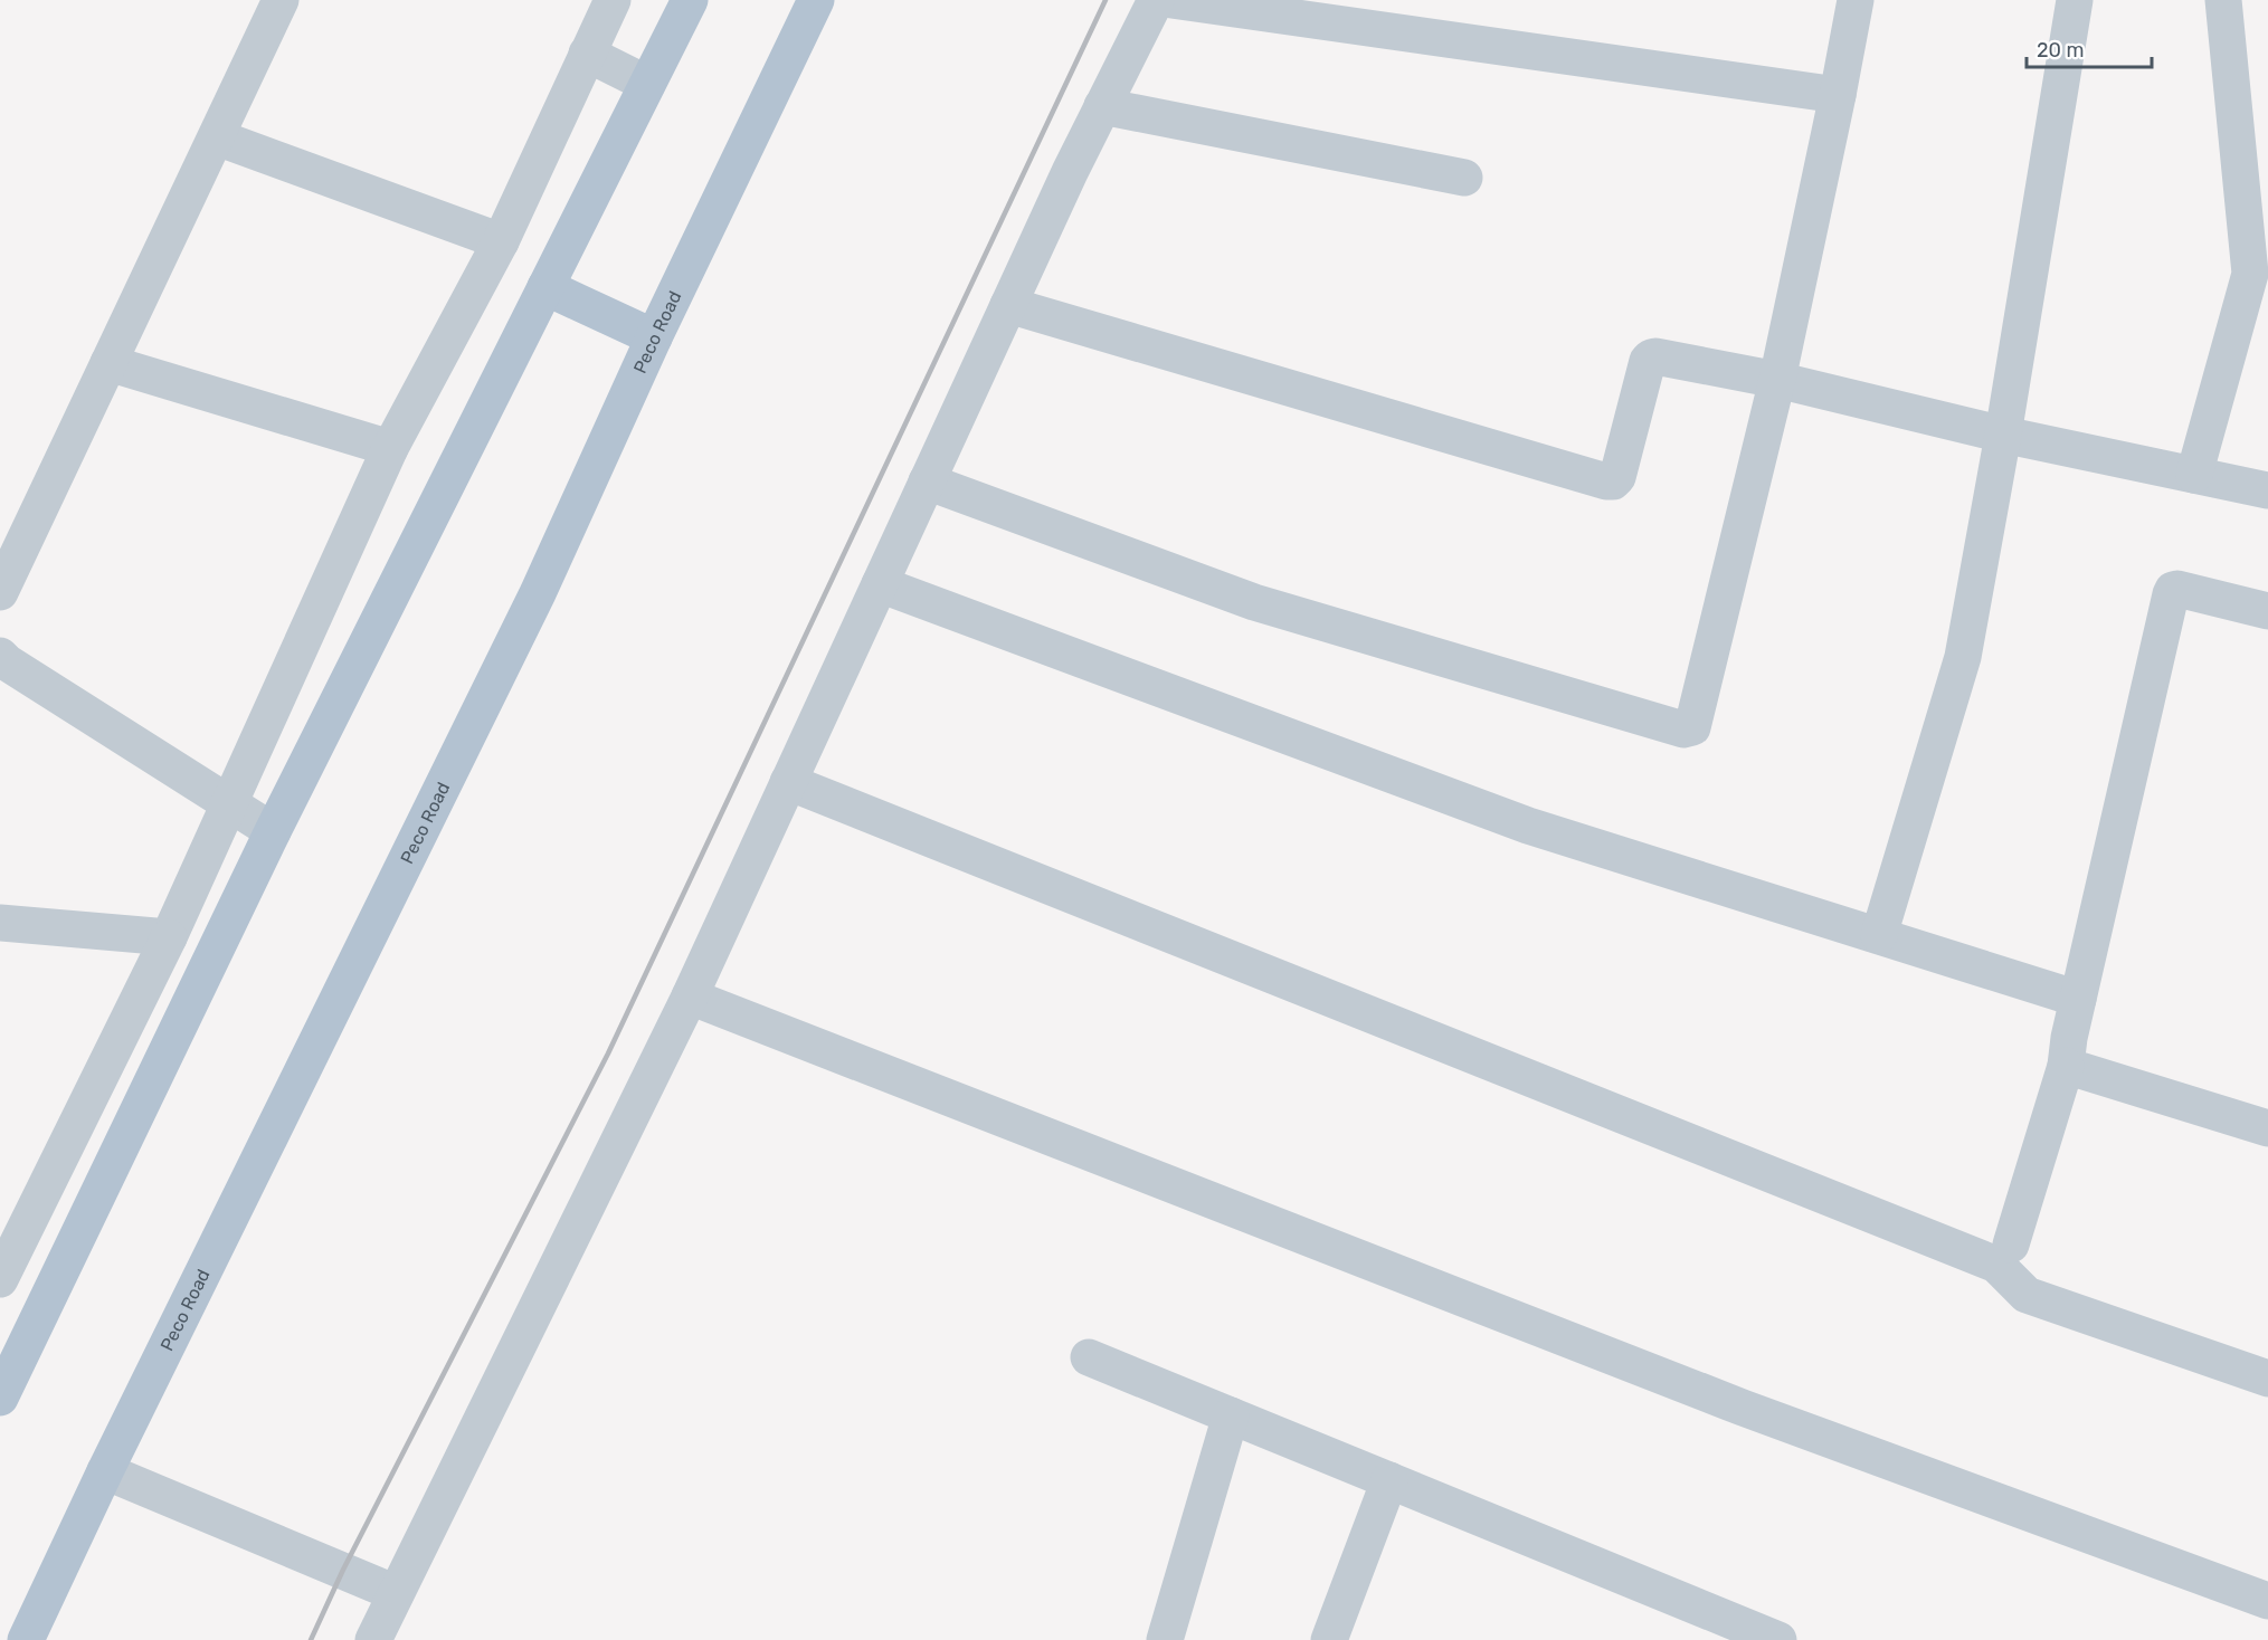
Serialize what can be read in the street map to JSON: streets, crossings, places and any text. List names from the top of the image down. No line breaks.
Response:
{"streets":{"main road":["Peco Road"]},"scale_bar":"20 m"}
